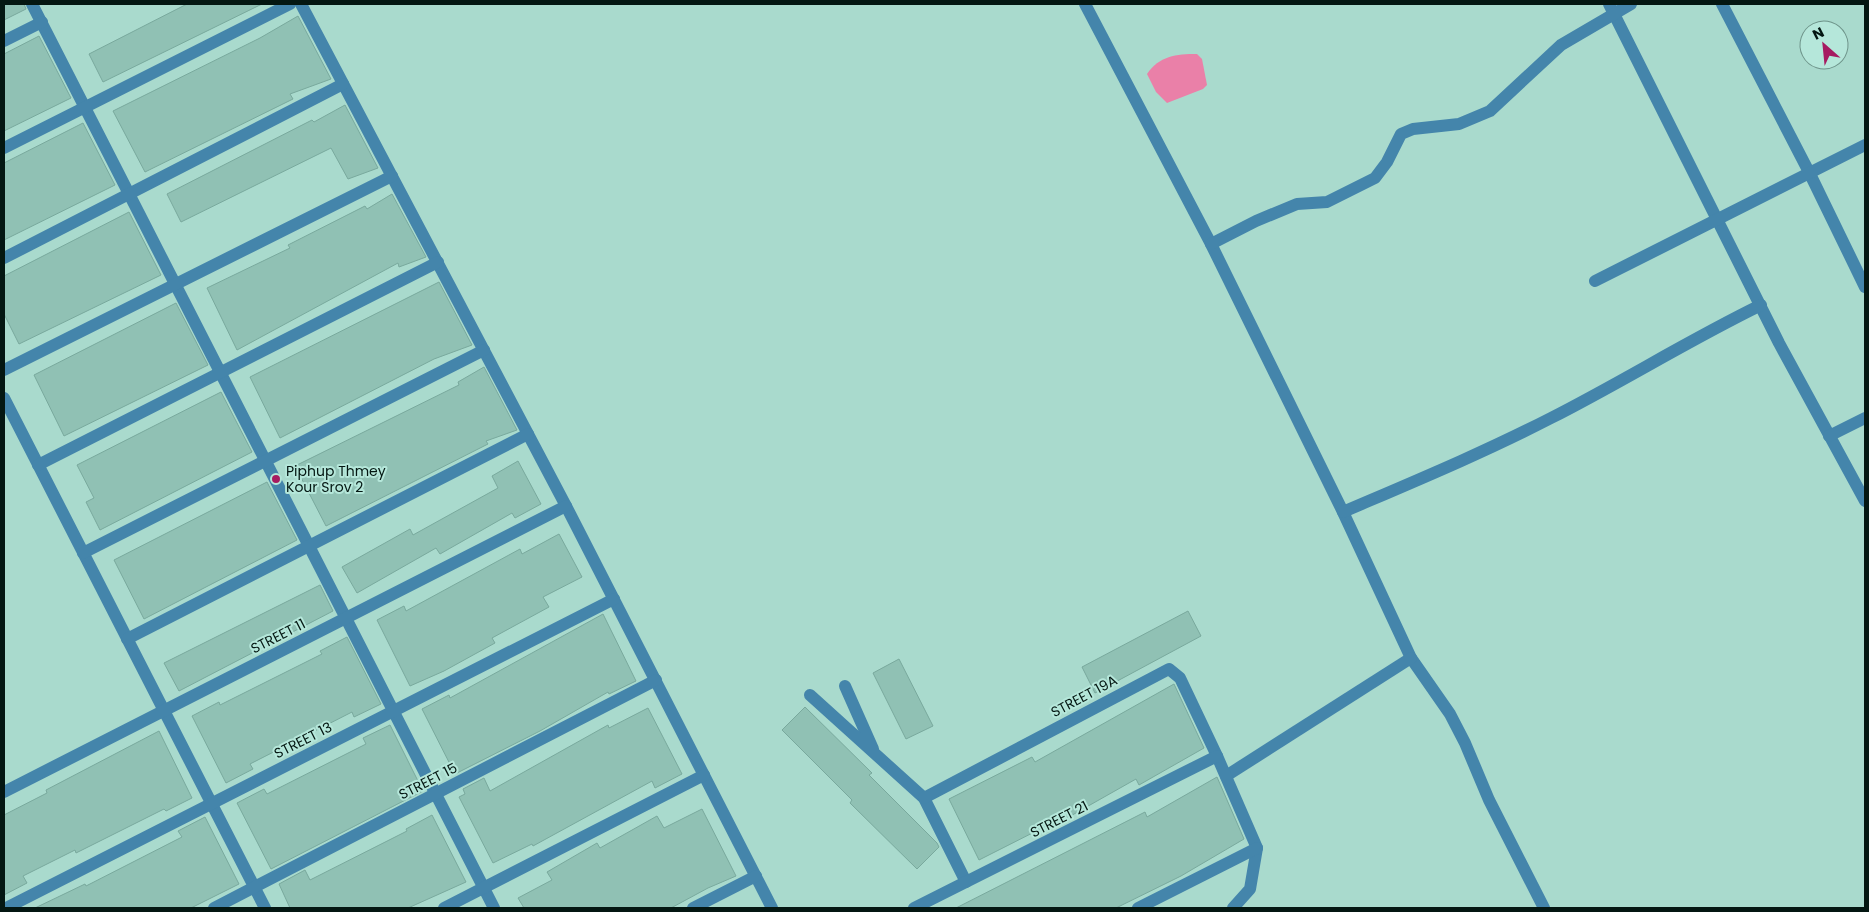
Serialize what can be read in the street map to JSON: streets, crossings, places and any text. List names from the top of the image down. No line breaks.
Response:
{"streets":{"street":["STREET 11","STREET 19A","STREET 13","STREET 15","STREET 21"]},"crossings":[["STREET 19A","STREET 21"]],"places":["Piphup Thmey Kour Srov 2"],"north":"top left"}
